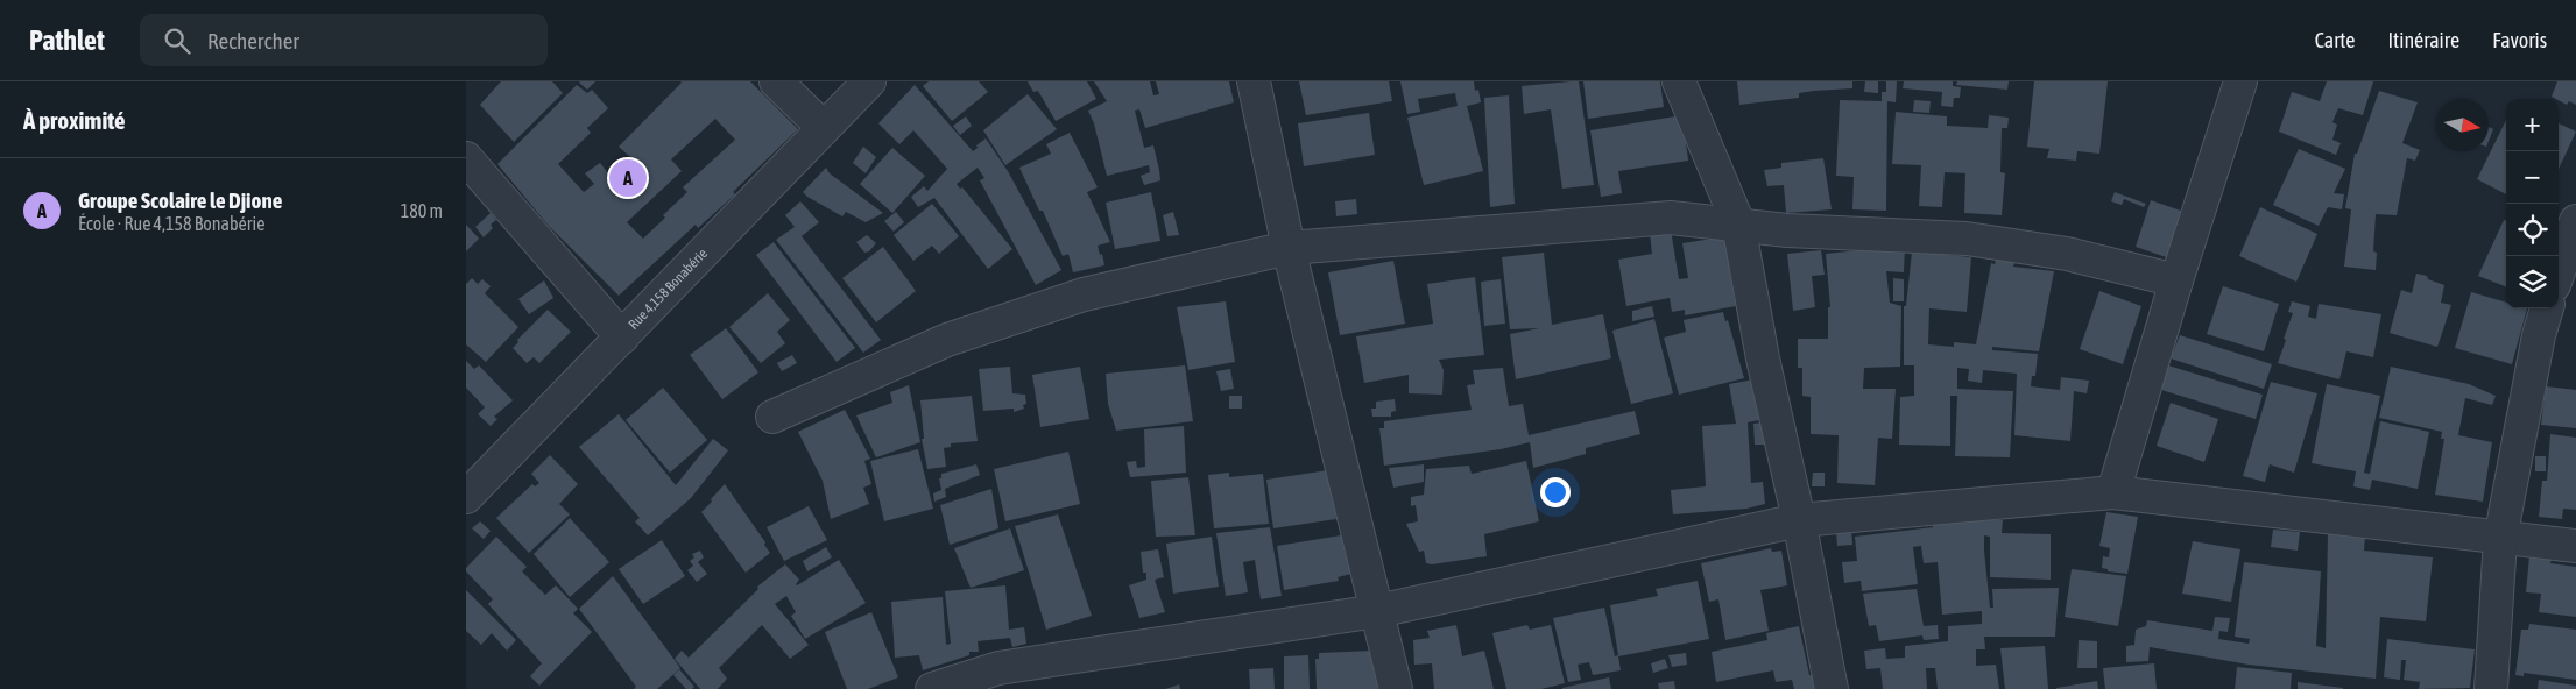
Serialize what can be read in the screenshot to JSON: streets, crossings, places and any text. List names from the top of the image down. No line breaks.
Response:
{"streets":{"street":["Rue 4,158 Bonabérie"]},"north":"right","page":{"header":"Pathlet","search":"Rechercher","nav":["Carte","Itinéraire","Favoris"],"heading":"À proximité","map_buttons":["+","−"],"list":[{"mark":"A","name":"Groupe Scolaire le Djione","note":"École · Rue 4,158 Bonabérie","value":"180 m"}],"pins":"A"}}
